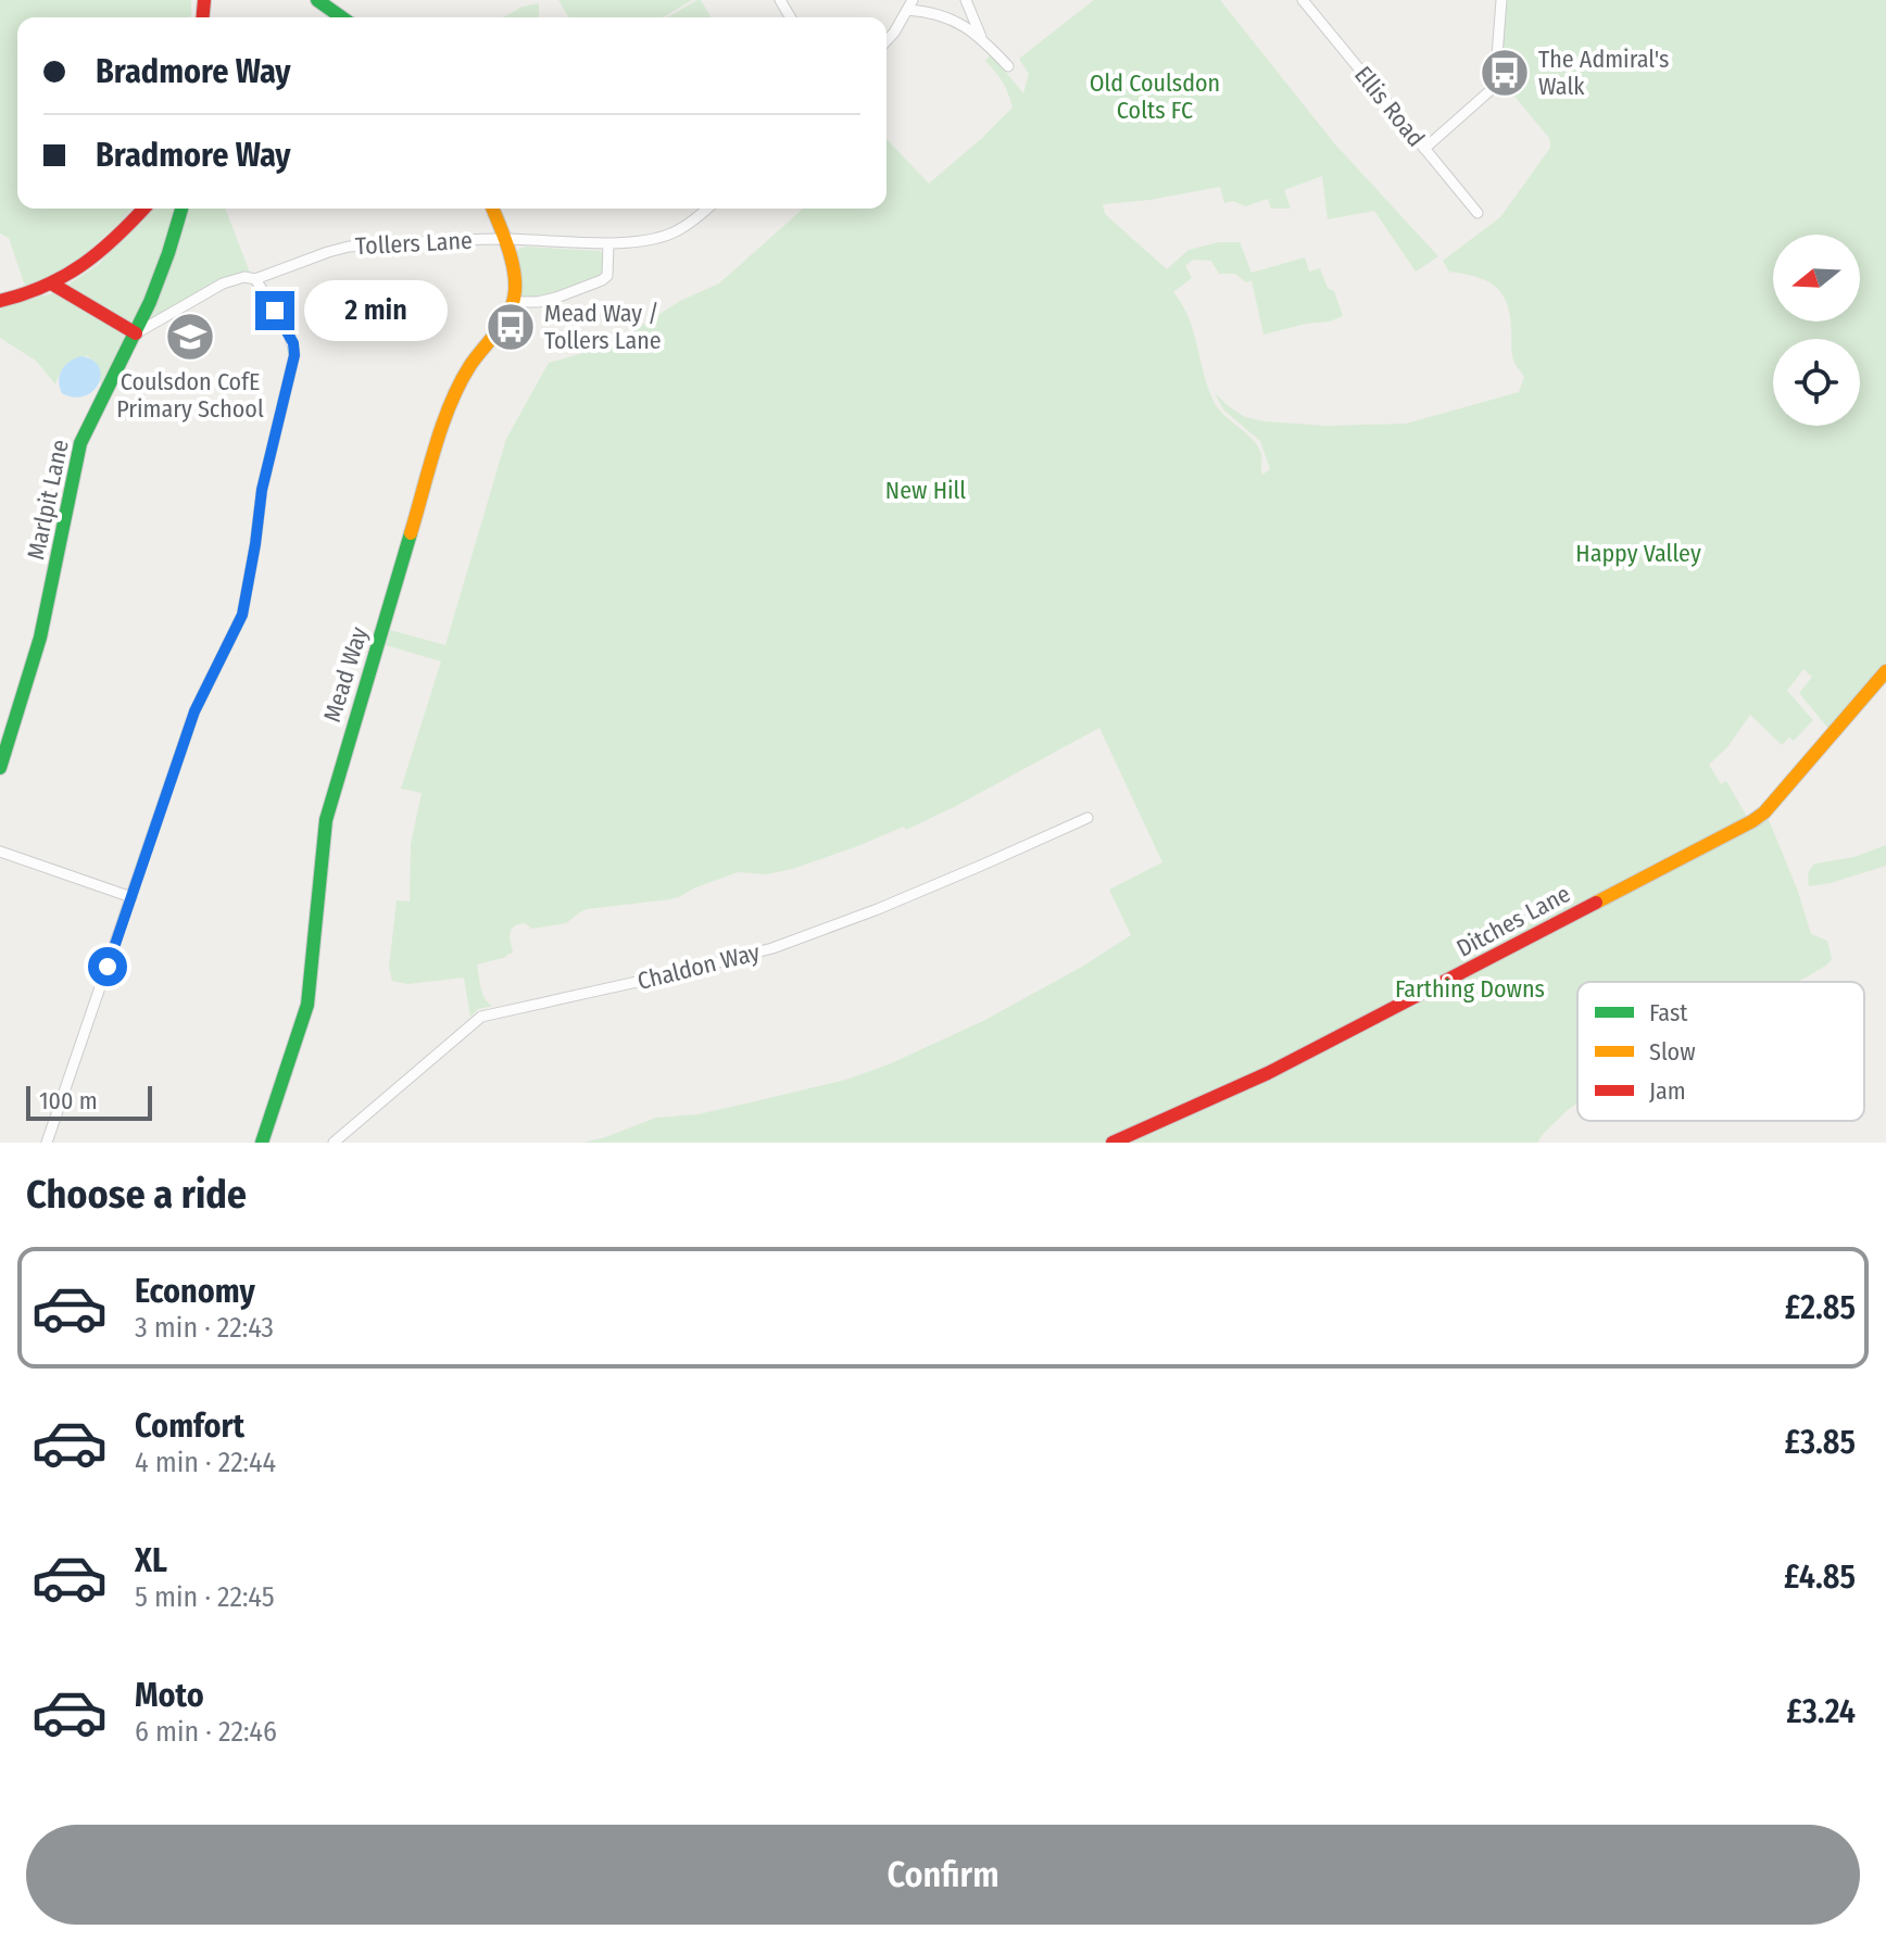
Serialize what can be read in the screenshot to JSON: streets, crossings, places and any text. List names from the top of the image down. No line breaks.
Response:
{"streets":{"street":["Ellis Road","Tollers Lane","Marlpit Lane","Mead Way","Ditches Lane","Chaldon Way"]},"crossings":[["Tollers Lane","Marlpit Lane"]],"parks":["Old Coulsdon Colts FC","New Hill","Happy Valley","Farthing Downs"],"places":{"bus stop":["The Admiral's Walk","Mead Way / Tollers Lane"],"school or university":["Coulsdon CofE Primary School"]},"legend":["Fast","Slow","Jam"],"scale_bar":"100 m","north":"left","page":{"banner":["Bradmore Way","Bradmore Way"],"bubble":"2 min","scale":"100 m","heading":"Choose a ride","list":[{"name":"Economy","note":"3 min · 22:43","value":"£2.85"},{"name":"Comfort","note":"4 min · 22:44","value":"£3.85"},{"name":"XL","note":"5 min · 22:45","value":"£4.85"},{"name":"Moto","note":"6 min · 22:46","value":"£3.24"}],"buttons":"Confirm"}}
